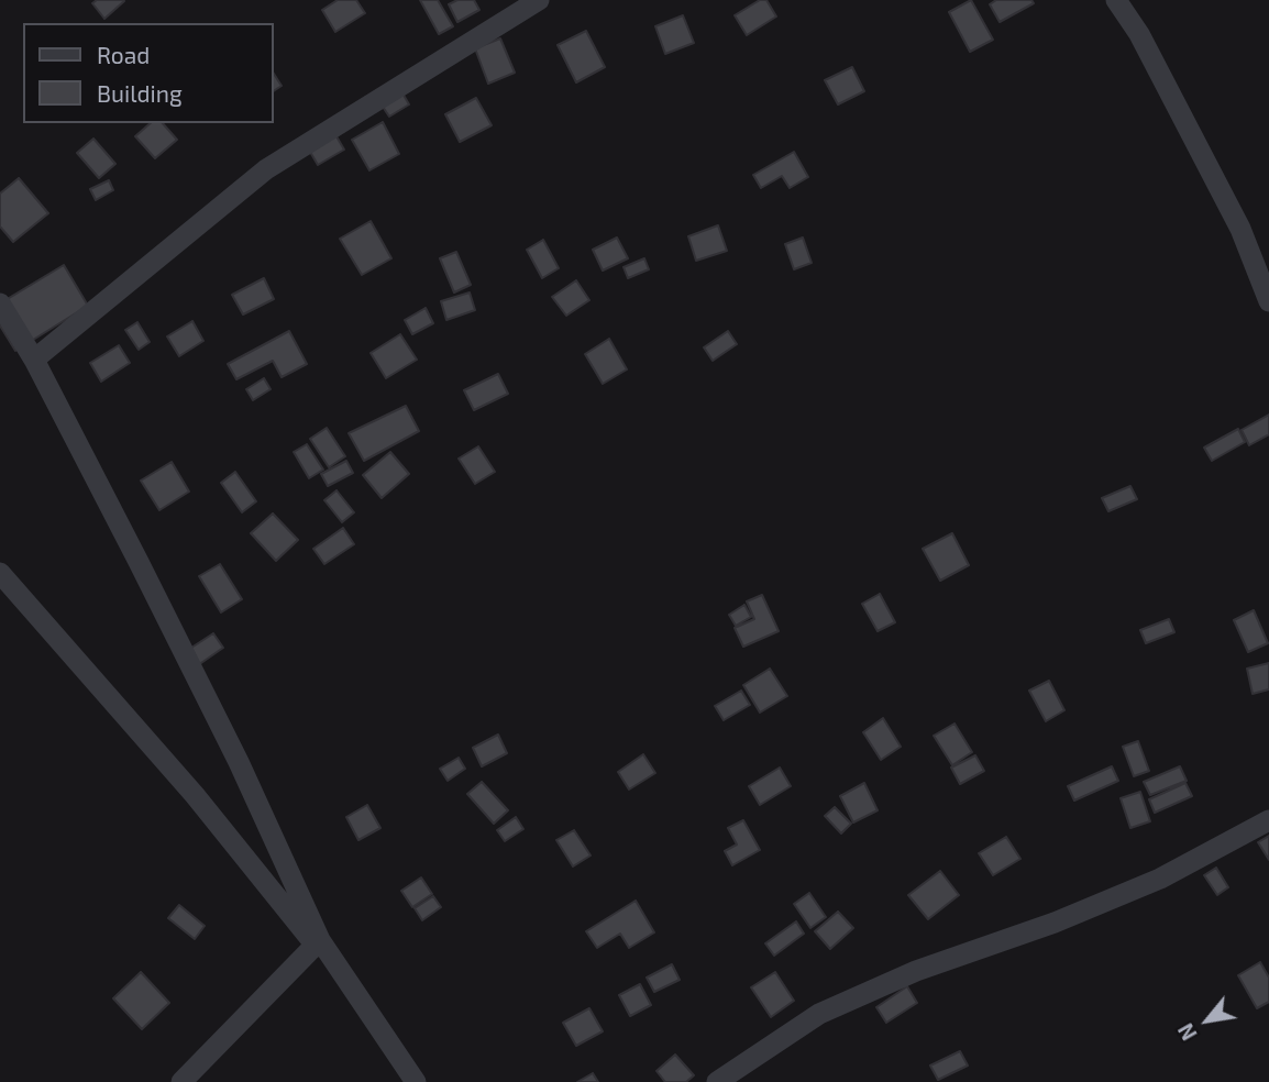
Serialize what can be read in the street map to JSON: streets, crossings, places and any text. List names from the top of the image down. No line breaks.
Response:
{"legend":["Road","Building"],"north":"bottom left"}
